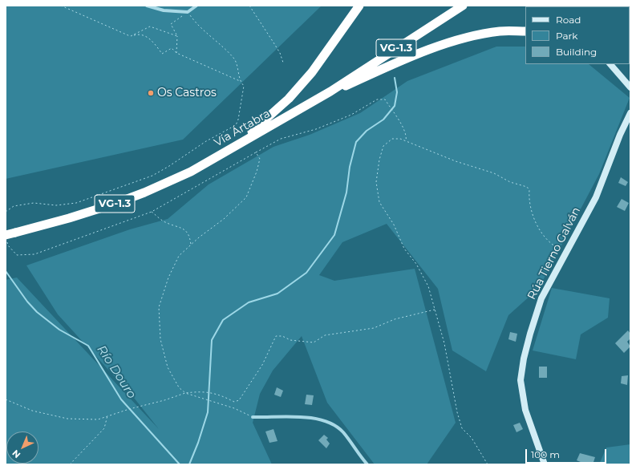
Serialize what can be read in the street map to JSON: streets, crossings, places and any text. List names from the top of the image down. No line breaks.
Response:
{"streets":{"highway":["VG-1.3","Vía Ártabra"],"street":["Rúa Tierno Galván"]},"water":["Río Douro"],"places":["Os Castros"],"legend":["Road","Park","Building"],"scale_bar":"100 m","north":"bottom left"}
